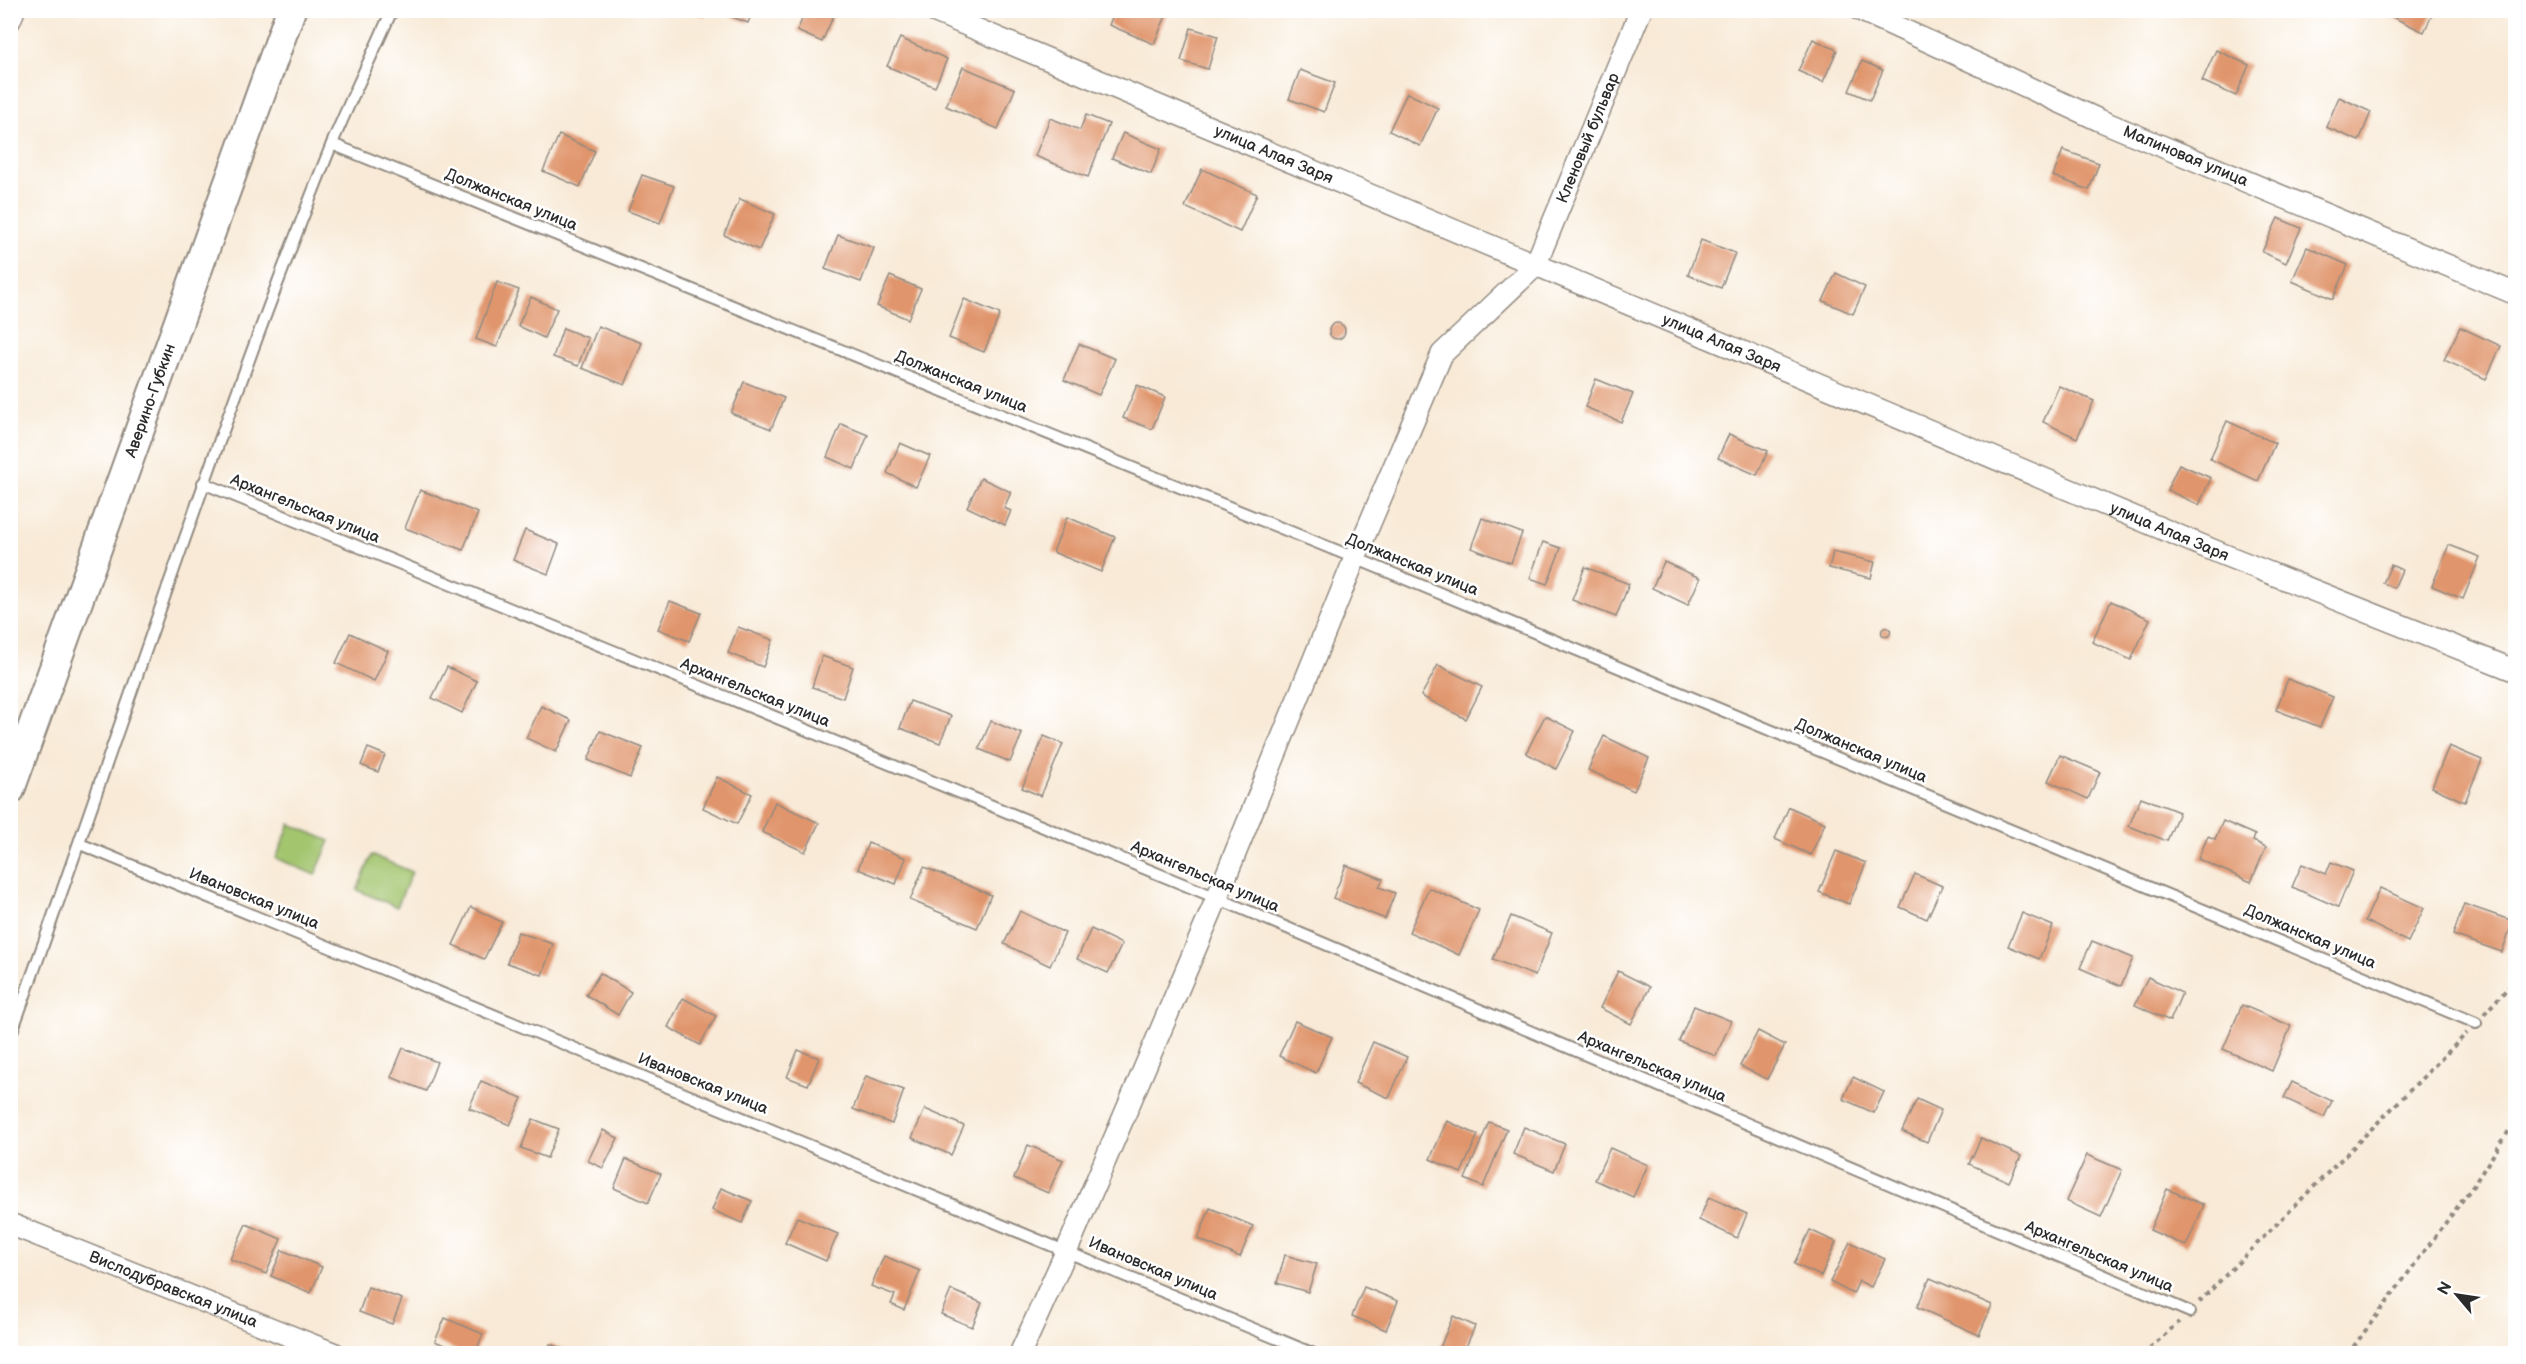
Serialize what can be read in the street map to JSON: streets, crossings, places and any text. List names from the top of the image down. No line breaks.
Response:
{"streets":{"main road":["Аверино-Губкин"],"street":["Кленовый бульвар","улица Алая Заря","Малиновая улица","Вислодубравская улица"],"lane":["Должанская улица","Архангельская улица","Ивановская улица"]},"crossings":[["Кленовый бульвар","улица Алая Заря"]],"north":"top left"}
